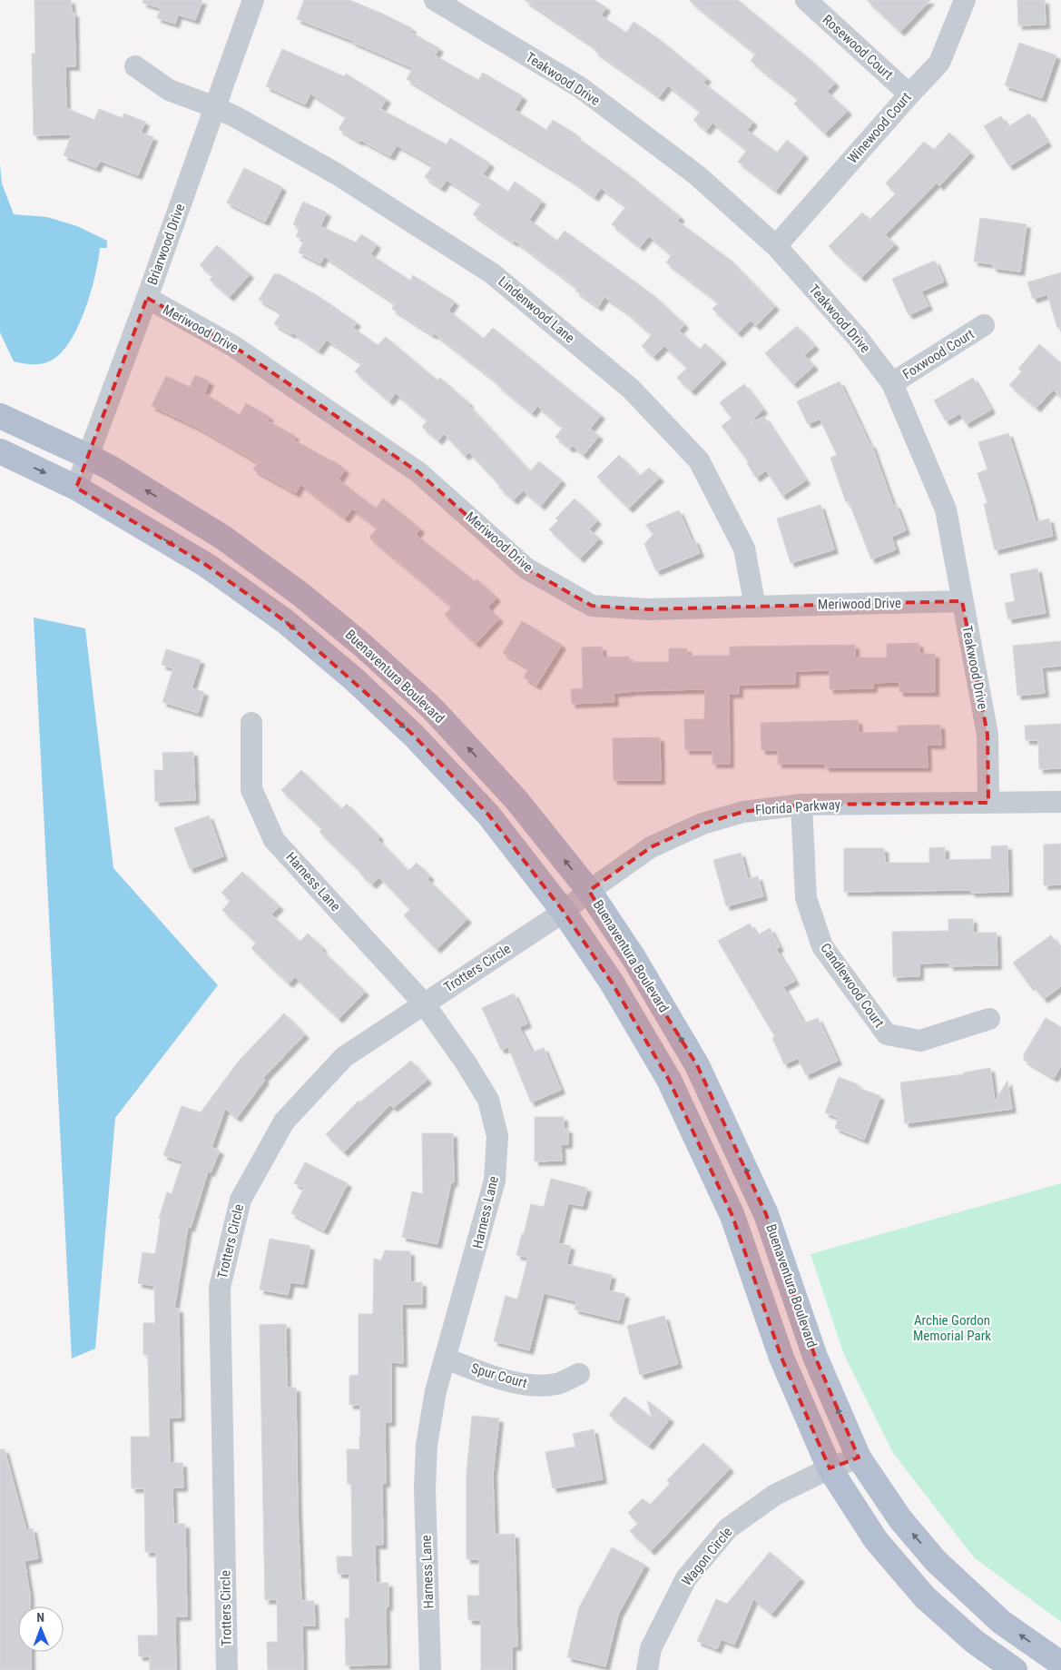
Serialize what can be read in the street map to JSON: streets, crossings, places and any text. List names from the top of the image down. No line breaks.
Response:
{"streets":{"main road":["Buenaventura Boulevard"],"street":["Rosewood Court","Teakwood Drive","Winewood Court","Briarwood Drive","Lindenwood Lane","Meriwood Drive","Foxwood Court","Florida Parkway","Harness Lane","Trotters Circle","Candlewood Court","Spur Court","Wagon Circle"]},"crossings":[["Rosewood Court","Winewood Court"],["Teakwood Drive","Winewood Court"],["Teakwood Drive","Meriwood Drive"],["Teakwood Drive","Foxwood Court"],["Teakwood Drive","Florida Parkway"],["Briarwood Drive","Lindenwood Lane"],["Briarwood Drive","Meriwood Drive"],["Briarwood Drive","Buenaventura Boulevard"],["Lindenwood Lane","Meriwood Drive"],["Buenaventura Boulevard","Florida Parkway"],["Buenaventura Boulevard","Wagon Circle"],["Florida Parkway","Trotters Circle"],["Florida Parkway","Candlewood Court"],["Harness Lane","Trotters Circle"],["Harness Lane","Spur Court"]],"parks":["Archie Gordon Memorial Park"],"north":"top"}
